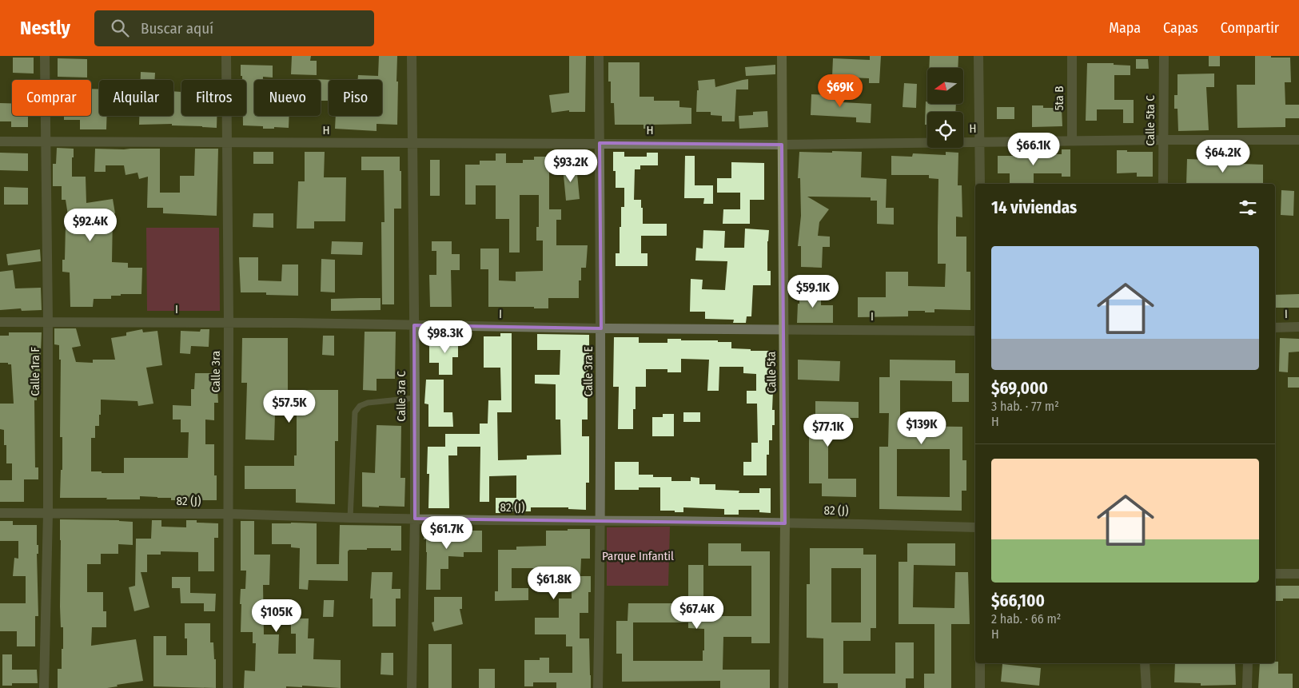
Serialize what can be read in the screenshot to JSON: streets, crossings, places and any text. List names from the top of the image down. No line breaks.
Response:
{"streets":{"street":["5ta B","Calle 5ta C","H","I","Calle 1ra F","Calle 3ra","Calle 3ra E","Calle 5ta","Calle 3ra C","82 (J)"]},"crossings":[["5ta B","H"],["Calle 5ta C","H"],["H","Calle 1ra F"],["H","Calle 3ra"],["H","Calle 3ra E"],["H","Calle 5ta"],["H","Calle 3ra C"],["I","Calle 1ra F"],["I","Calle 3ra"],["I","Calle 3ra E"],["I","Calle 5ta"],["I","Calle 3ra C"],["Calle 1ra F","82 (J)"],["Calle 3ra","82 (J)"],["Calle 3ra E","82 (J)"],["Calle 5ta","82 (J)"],["Calle 3ra C","82 (J)"]],"parks":["Parque Infantil"],"north":"left","page":{"header":"Nestly","search":"Buscar aquí","nav":["Mapa","Capas","Compartir"],"price":["$69K","$66.1K","$64.2K","$93.2K","$92.4K","$59.1K","$98.3K","$57.5K","$139K","$77.1K","$61.7K","$61.8K","$67.4K","$105K"],"chip":["Comprar","Alquilar","Filtros","Nuevo","Piso"],"heading":"14 viviendas","list":[{"name":"$69,000","note":"3 hab. · 77 m² · H"},{"name":"$66,100","note":"2 hab. · 66 m² · H"}]}}
